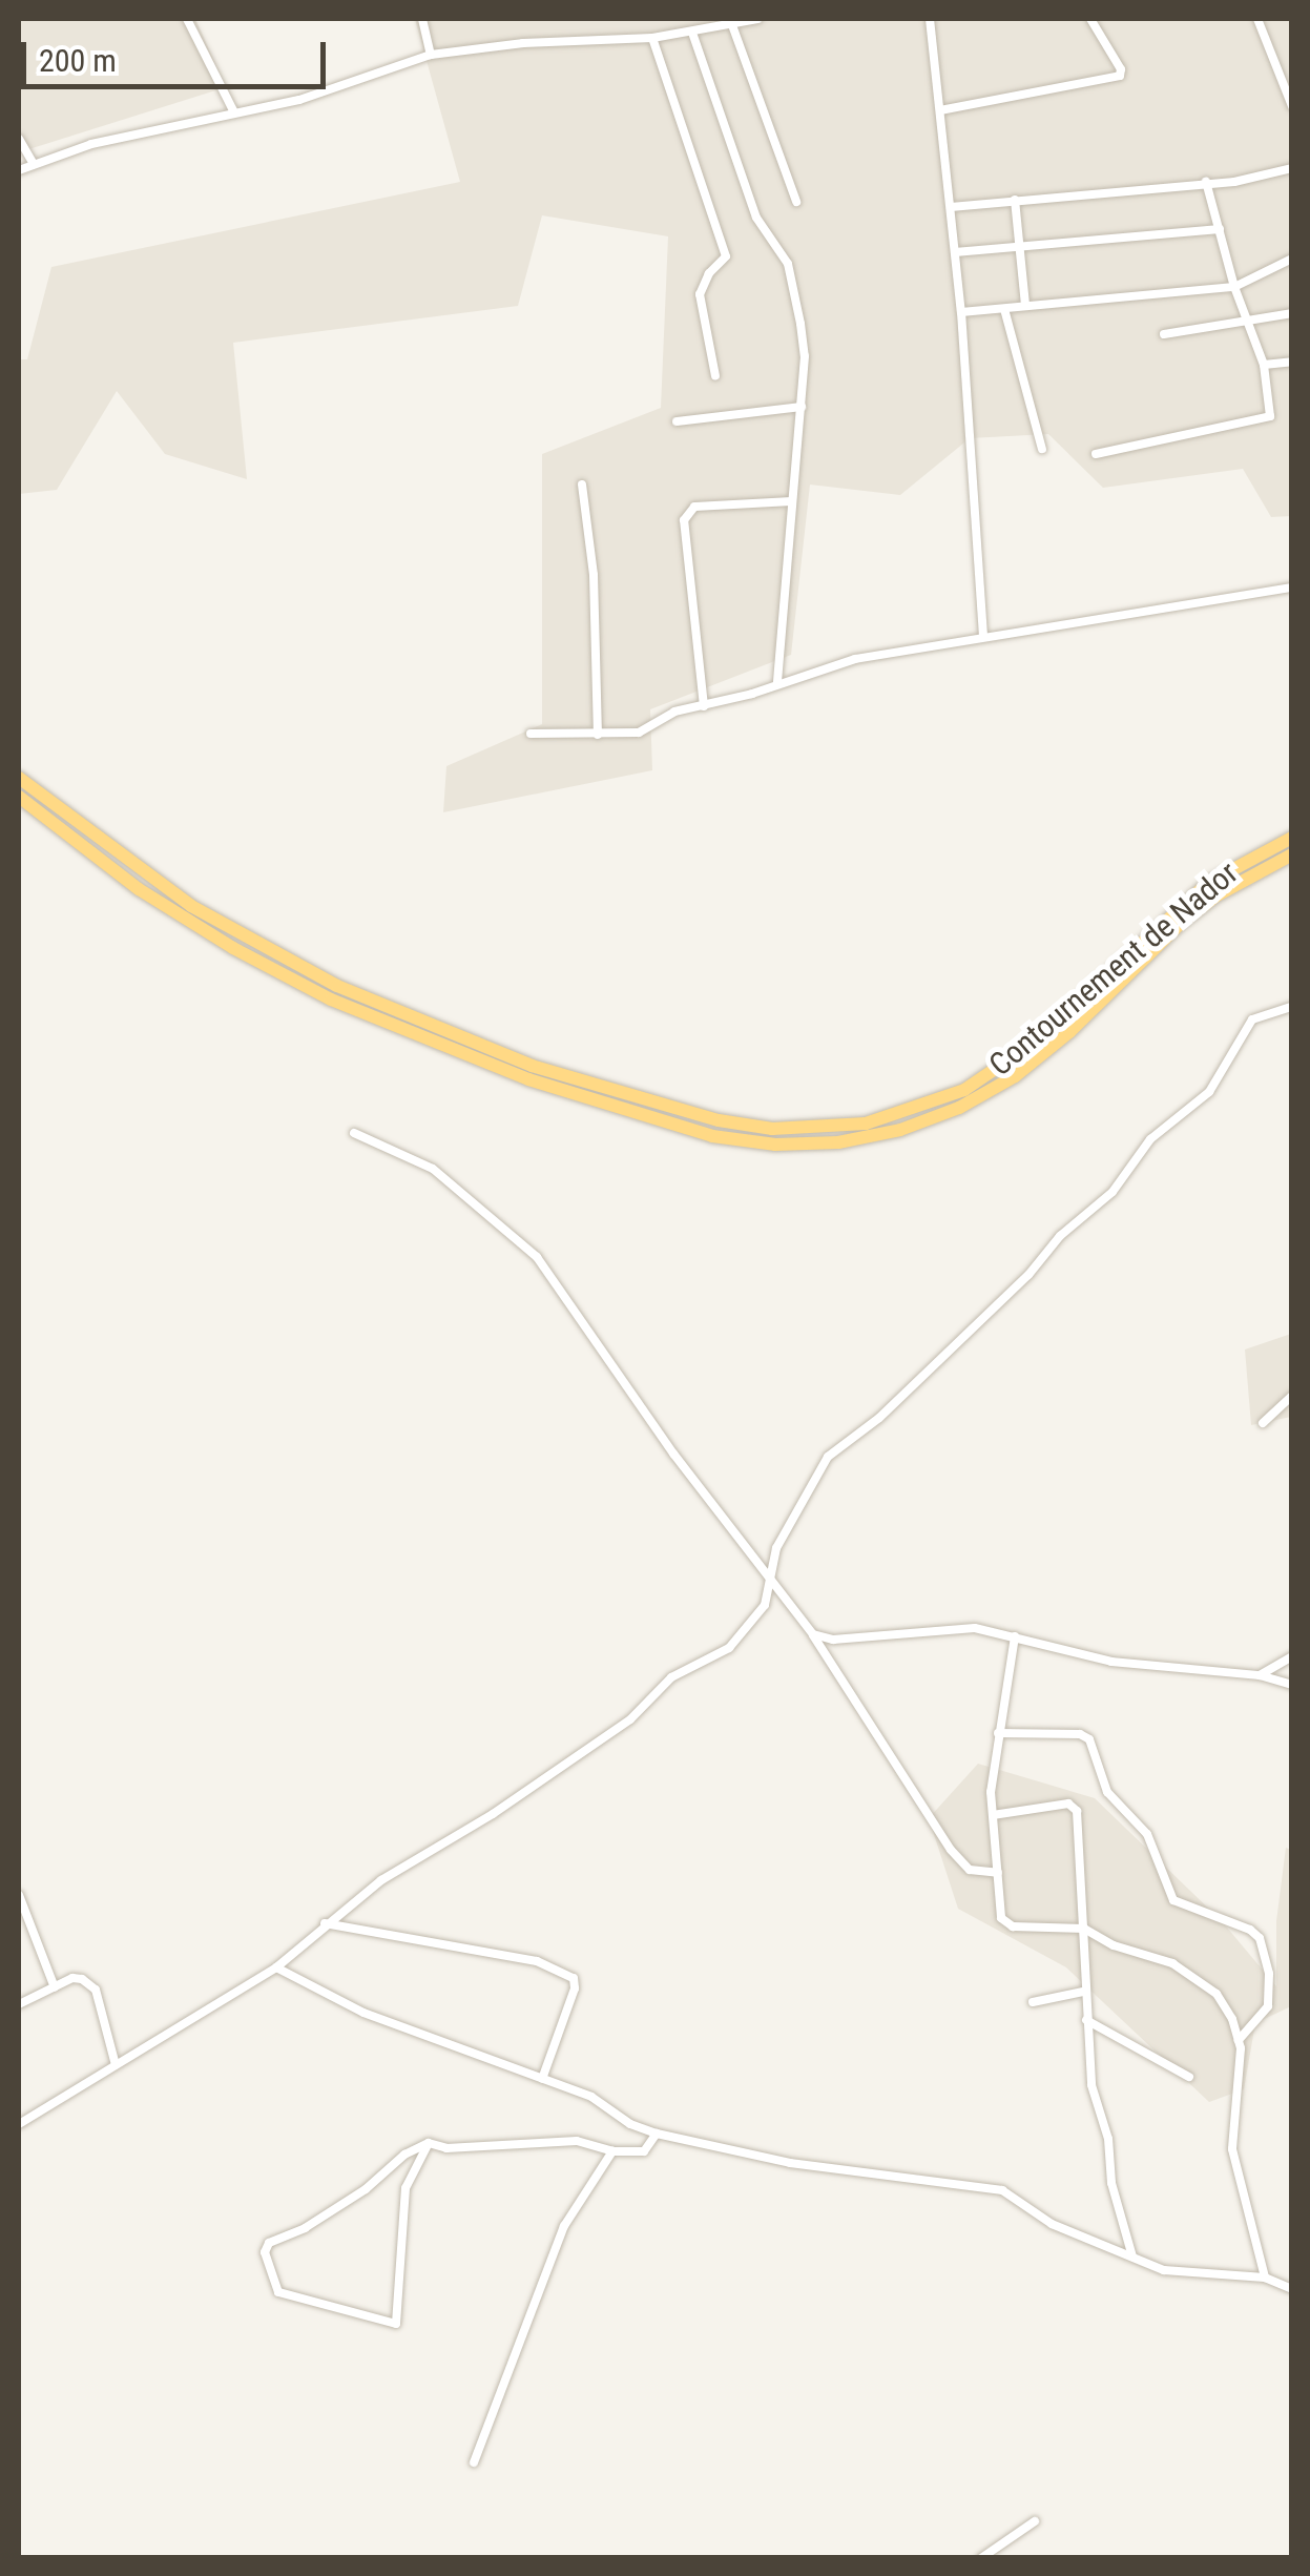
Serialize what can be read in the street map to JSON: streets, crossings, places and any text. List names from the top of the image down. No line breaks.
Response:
{"streets":{"highway":["Contournement de Nador"]},"scale_bar":"200 m"}
